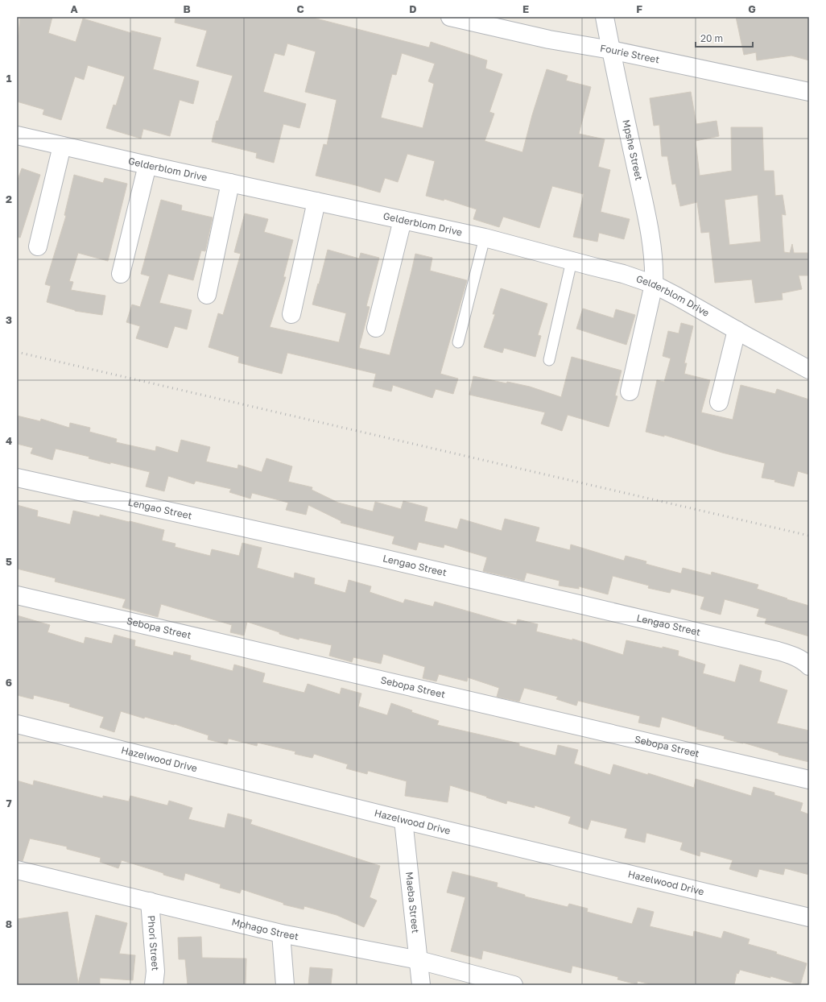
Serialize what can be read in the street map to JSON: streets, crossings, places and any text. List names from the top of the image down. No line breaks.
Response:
{"streets":{"street":["Fourie Street","Mpshe Street","Gelderblom Drive","Lengao Street","Sebopa Street","Hazelwood Drive","Maeba Street","Mphago Street","Phori Street"]},"crossings":[["Fourie Street","Mpshe Street"],["Mpshe Street","Gelderblom Drive"],["Hazelwood Drive","Maeba Street"],["Maeba Street","Mphago Street"],["Mphago Street","Phori Street"]],"scale_bar":"20 m","grid":{"columns":["A","B","C","D","E","F","G"],"rows":["1","2","3","4","5","6","7","8"]}}
